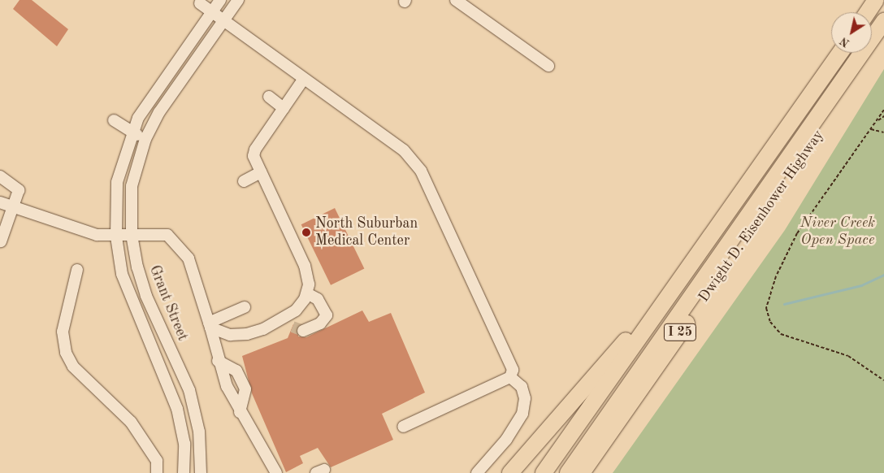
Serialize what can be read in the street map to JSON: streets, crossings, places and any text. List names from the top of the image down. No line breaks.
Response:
{"streets":{"highway":["Dwight D. Eisenhower Highway","I 25"],"street":["Grant Street"]},"parks":["Niver Creek Open Space"],"places":["North Suburban Medical Center"],"north":"bottom left"}
